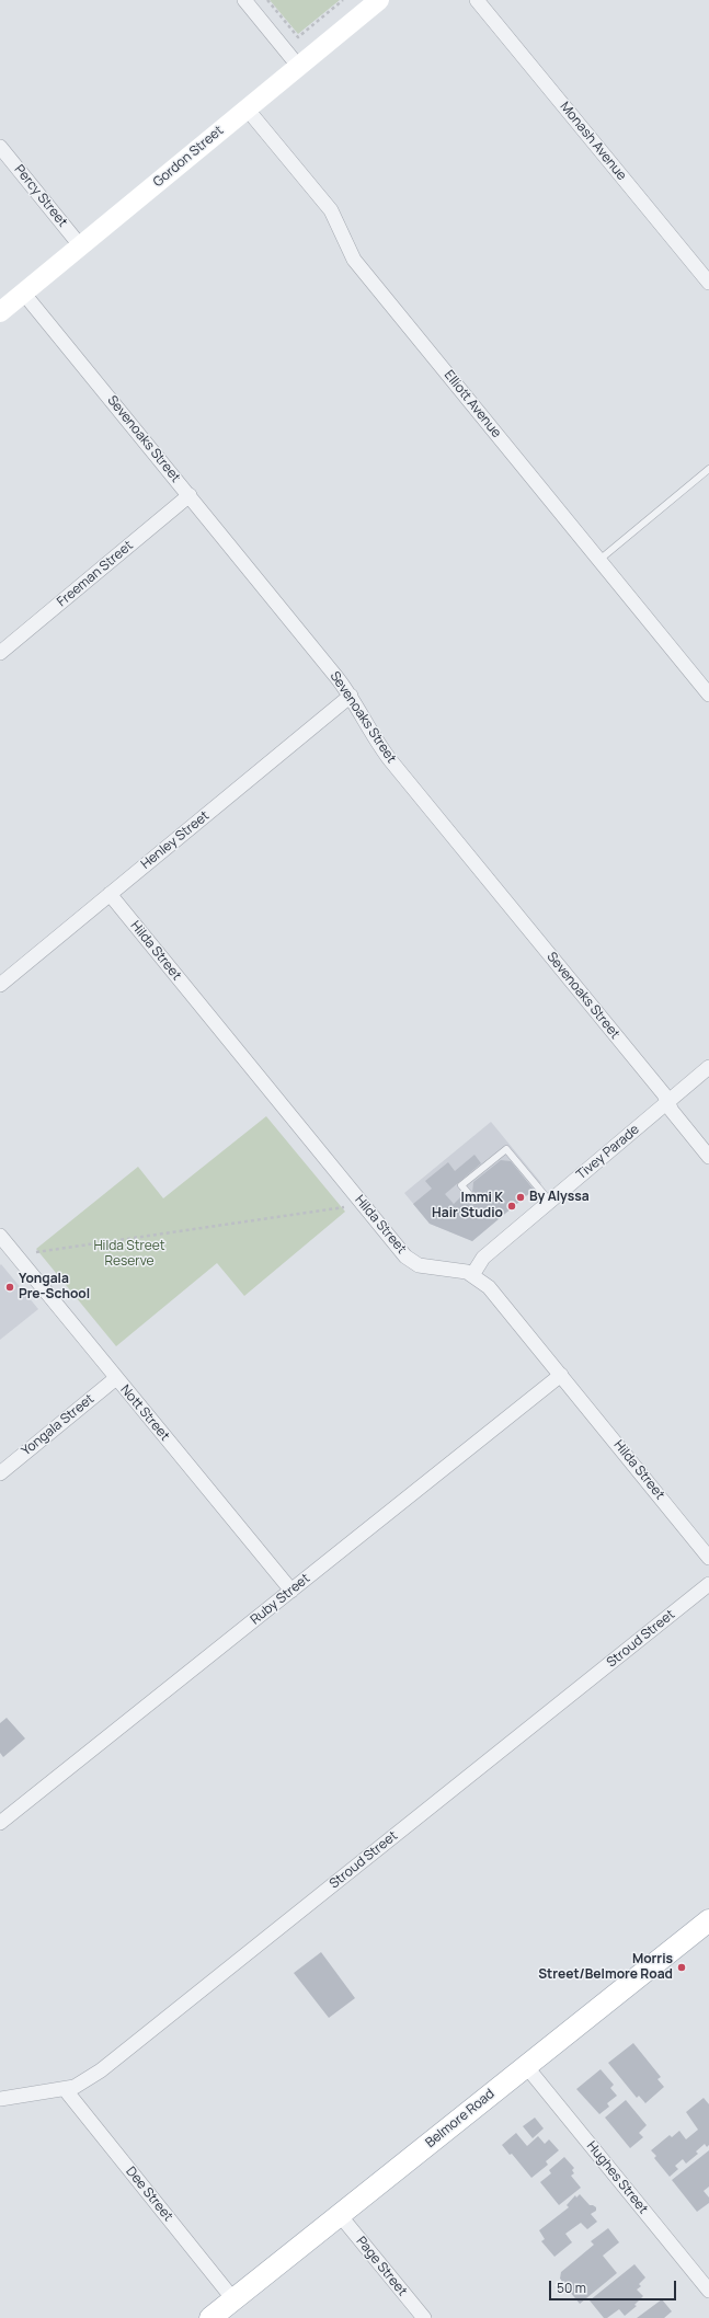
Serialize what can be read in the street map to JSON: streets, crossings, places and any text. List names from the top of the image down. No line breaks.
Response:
{"streets":{"main road":["Belmore Road"],"street":["Monash Avenue","Gordon Street","Percy Street","Elliott Avenue","Sevenoaks Street","Freeman Street","Henley Street","Hilda Street","Tivey Parade","Nott Street","Yongala Street","Ruby Street","Stroud Street","Hughes Street","Dee Street","Page Street"]},"crossings":[["Gordon Street","Percy Street"],["Gordon Street","Elliott Avenue"],["Gordon Street","Sevenoaks Street"],["Sevenoaks Street","Freeman Street"],["Sevenoaks Street","Henley Street"],["Sevenoaks Street","Tivey Parade"],["Henley Street","Hilda Street"],["Hilda Street","Tivey Parade"],["Hilda Street","Ruby Street"],["Nott Street","Yongala Street"],["Nott Street","Ruby Street"],["Stroud Street","Dee Street"],["Belmore Road","Hughes Street"],["Belmore Road","Dee Street"],["Belmore Road","Page Street"]],"parks":["Hilda Street Reserve"],"places":["By Alyssa","Immi K Hair Studio","Yongala Pre-School","Morris Street/Belmore Road"],"scale_bar":"50 m"}
